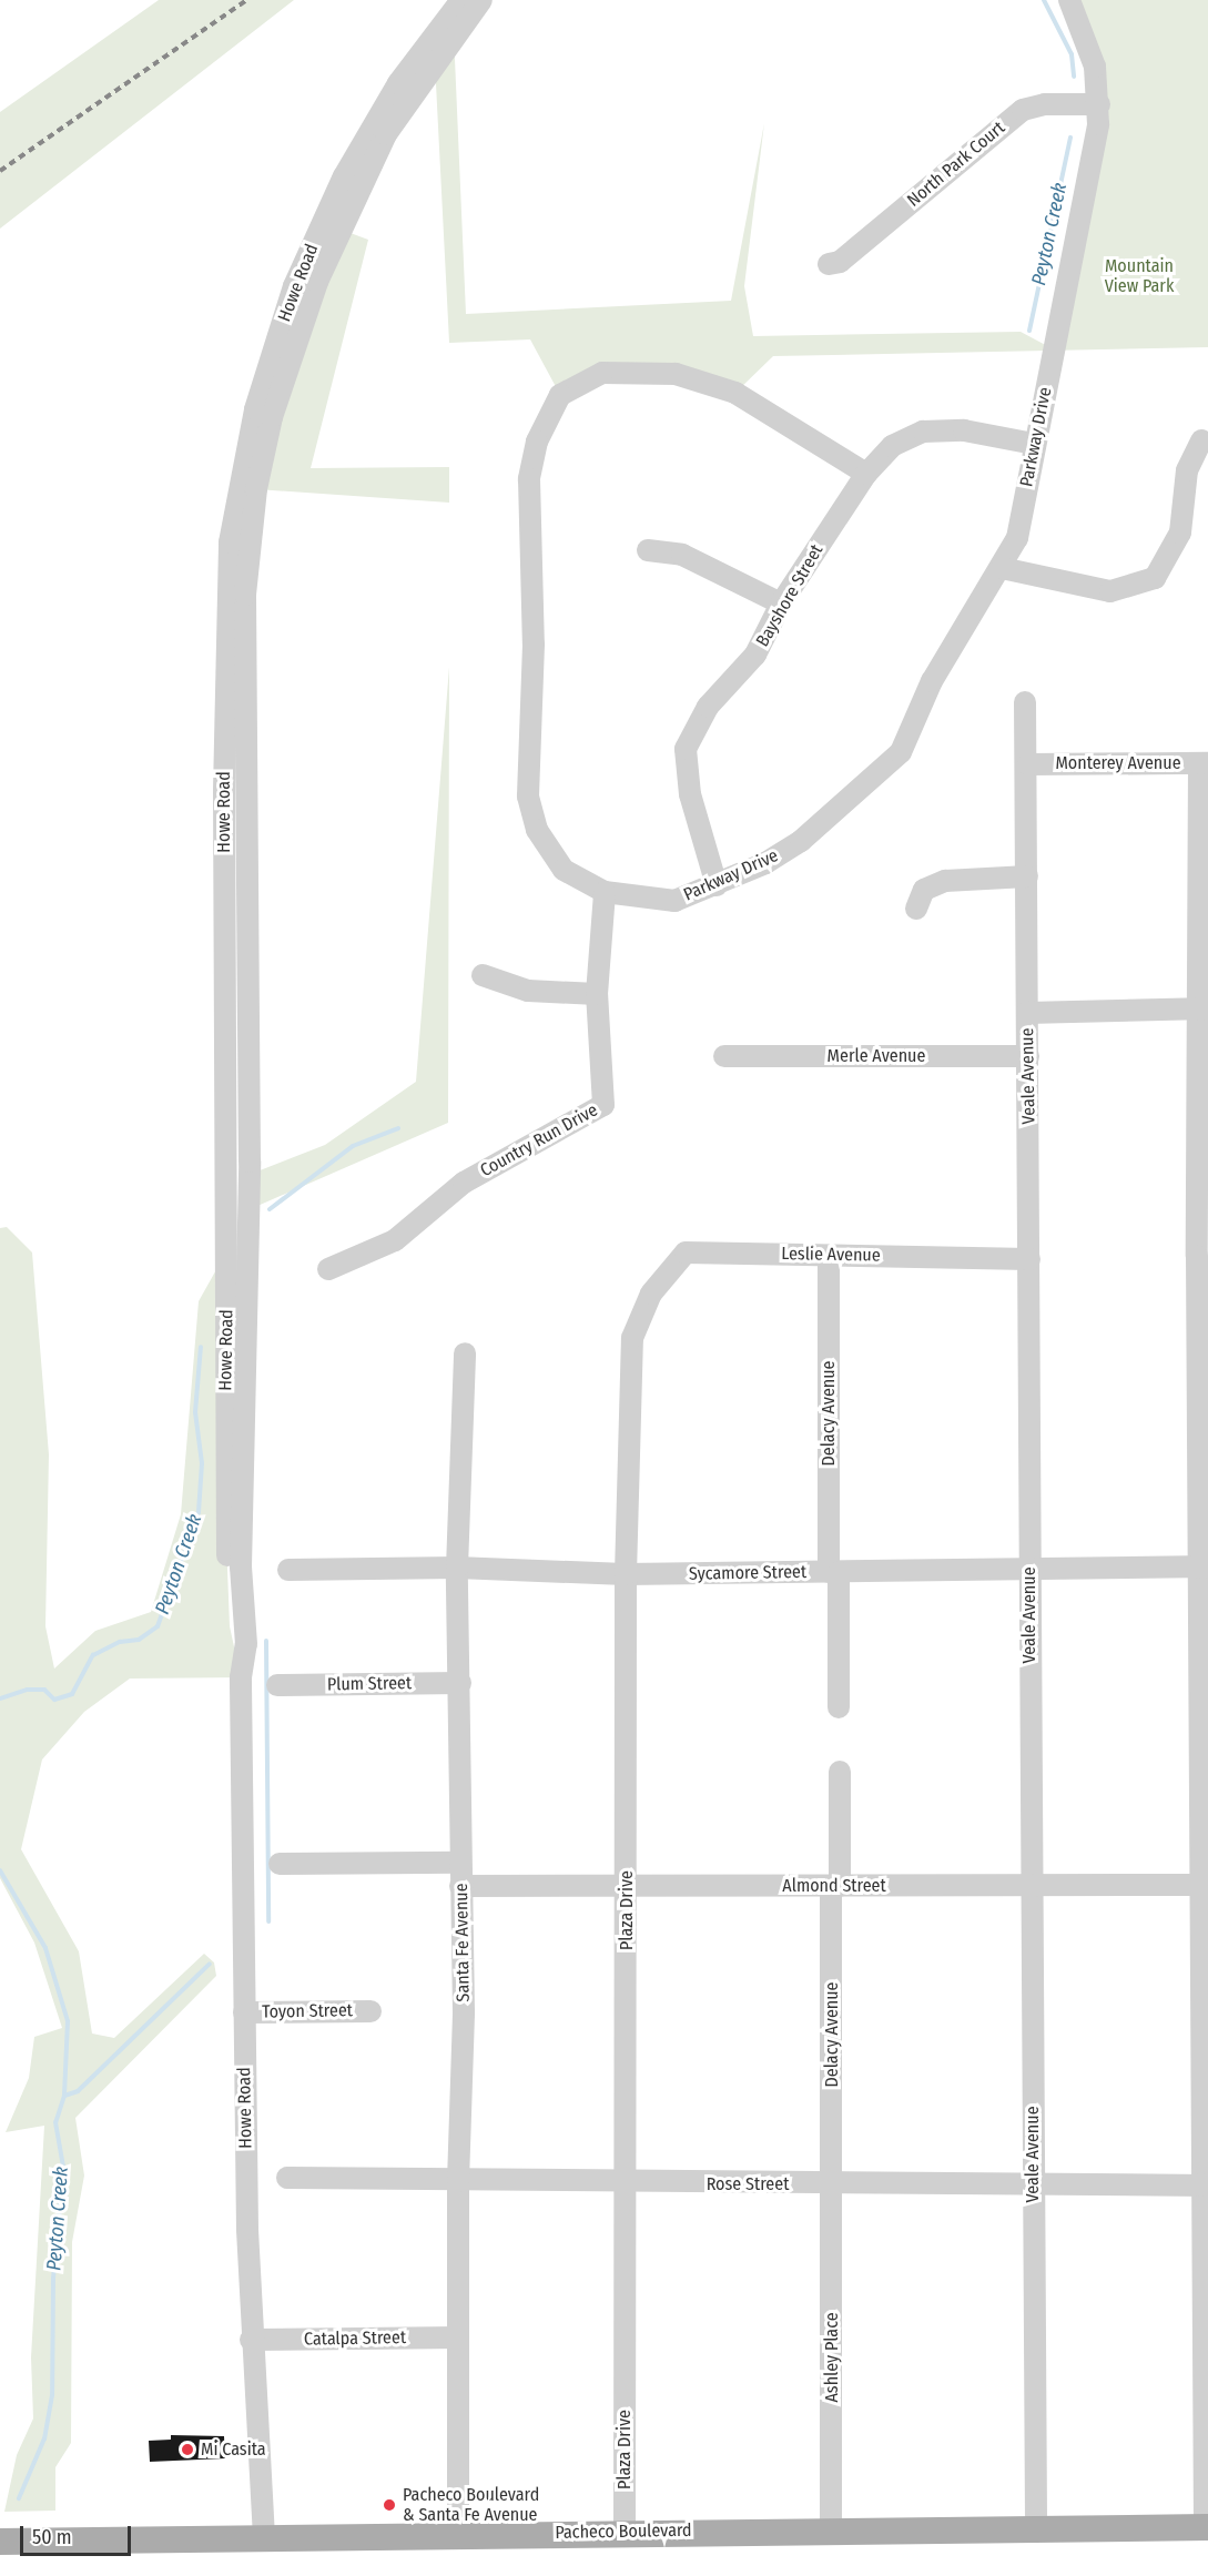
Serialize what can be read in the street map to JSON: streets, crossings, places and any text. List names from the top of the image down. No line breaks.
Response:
{"streets":{"main road":["Pacheco Boulevard"],"street":["North Park Court","Howe Road","Parkway Drive","Bayshore Street","Monterey Avenue","Merle Avenue","Veale Avenue","Country Run Drive","Leslie Avenue","Delacy Avenue","Sycamore Street","Plum Street","Almond Street","Plaza Drive","Santa Fe Avenue","Toyon Street","Rose Street","Catalpa Street","Ashley Place"]},"crossings":[["North Park Court","Parkway Drive"],["Howe Road","Toyon Street"],["Howe Road","Catalpa Street"],["Howe Road","Pacheco Boulevard"],["Parkway Drive","Bayshore Street"],["Parkway Drive","Country Run Drive"],["Monterey Avenue","Veale Avenue"],["Merle Avenue","Veale Avenue"],["Veale Avenue","Leslie Avenue"],["Veale Avenue","Sycamore Street"],["Veale Avenue","Almond Street"],["Veale Avenue","Rose Street"],["Veale Avenue","Pacheco Boulevard"],["Leslie Avenue","Delacy Avenue"],["Leslie Avenue","Plaza Drive"],["Delacy Avenue","Sycamore Street"],["Delacy Avenue","Almond Street"],["Delacy Avenue","Rose Street"],["Delacy Avenue","Ashley Place"],["Sycamore Street","Plaza Drive"],["Sycamore Street","Santa Fe Avenue"],["Plum Street","Santa Fe Avenue"],["Almond Street","Plaza Drive"],["Almond Street","Santa Fe Avenue"],["Plaza Drive","Rose Street"],["Plaza Drive","Pacheco Boulevard"],["Santa Fe Avenue","Rose Street"],["Santa Fe Avenue","Catalpa Street"],["Santa Fe Avenue","Pacheco Boulevard"],["Rose Street","Ashley Place"],["Ashley Place","Pacheco Boulevard"]],"water":["Peyton Creek"],"parks":["Mountain View Park"],"places":["Mi Casita","Pacheco Boulevard & Santa Fe Avenue"],"scale_bar":"50 m"}
